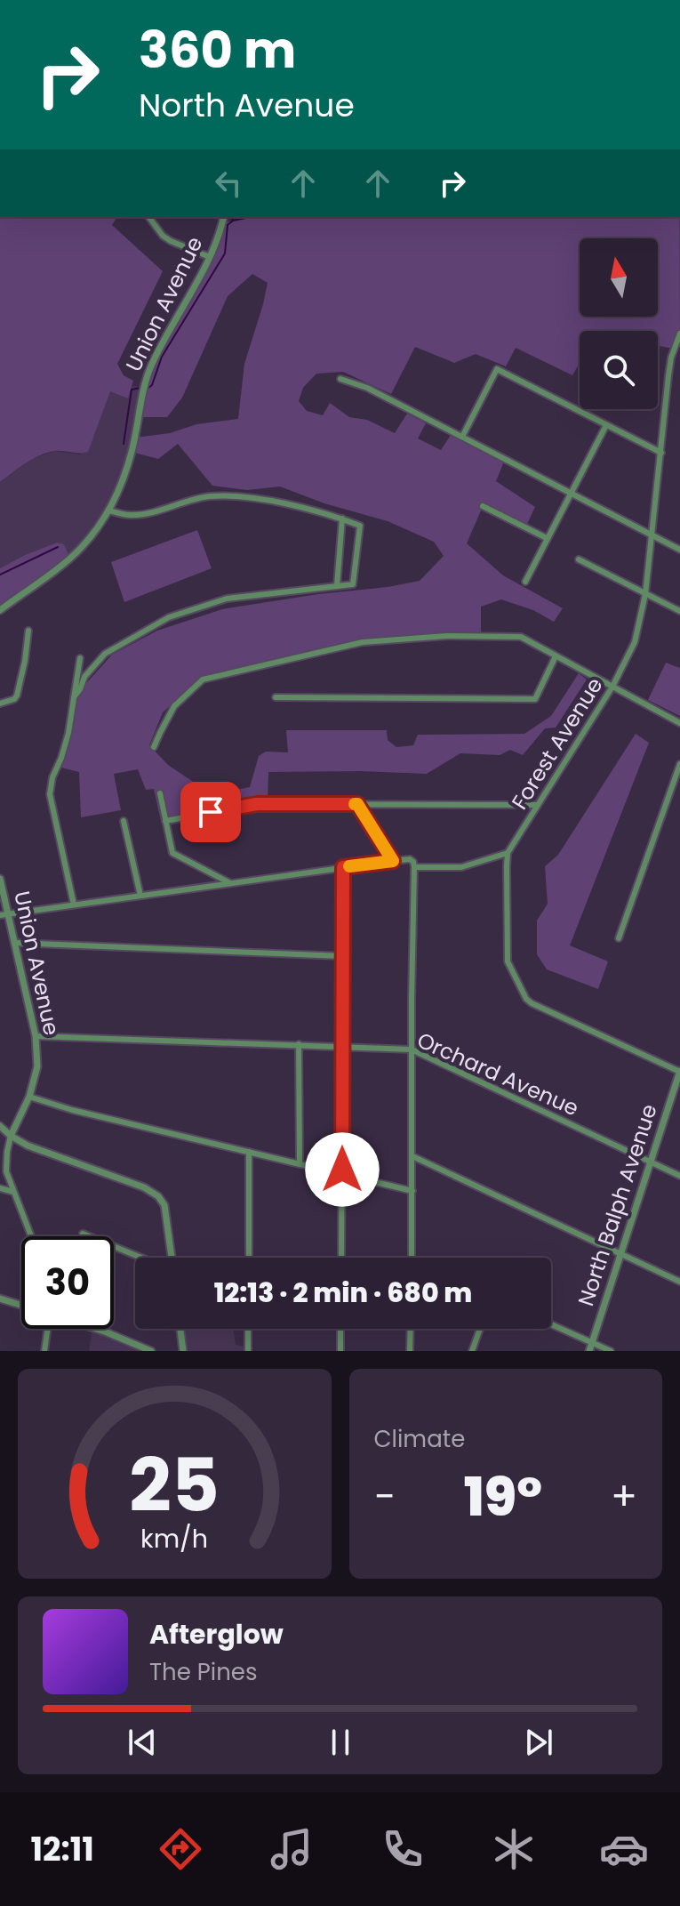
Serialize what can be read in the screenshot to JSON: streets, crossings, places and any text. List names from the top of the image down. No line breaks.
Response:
{"streets":{"street":["Union Avenue","Forest Avenue","Orchard Avenue","North Balph Avenue"]},"crossings":[["Union Avenue","Orchard Avenue"],["Orchard Avenue","North Balph Avenue"]],"north":"top","page":{"turn":["360 m","North Avenue"],"limit":"30","trip":"12:13 · 2 min · 680 m","tile":"Climate","heat":["−","19°","+"],"song":["Afterglow","The Pines"],"tabs":"12:11","gauge":["25","km/h"]}}
